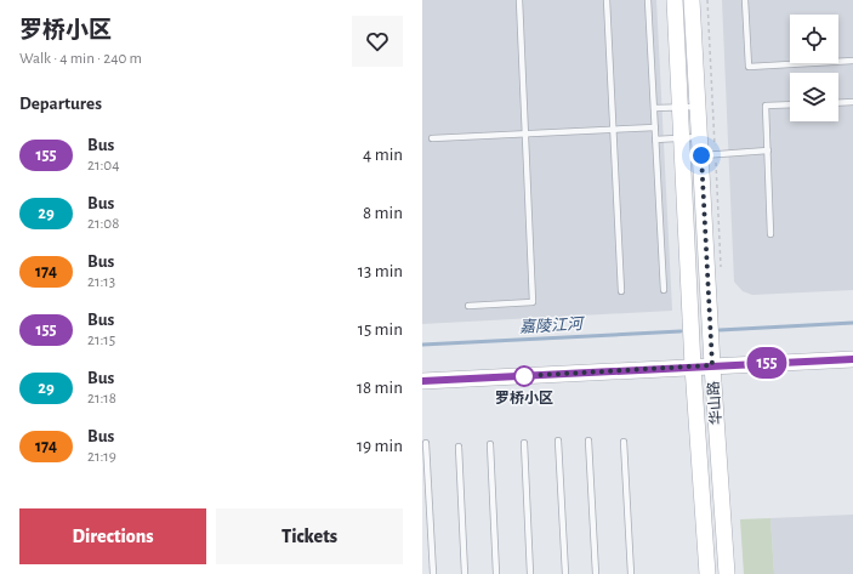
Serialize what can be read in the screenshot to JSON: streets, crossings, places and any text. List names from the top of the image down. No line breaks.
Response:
{"streets":{"street":["华山路"]},"water":["嘉陵江河"],"places":["罗桥小区"],"lines":["bus line 155"],"page":{"heading":[["罗桥小区","Walk · 4 min · 240 m"],"Departures"],"on_map":"155","list":[{"mark":"155","name":"Bus","note":"21:04","value":"4 min"},{"mark":"29","name":"Bus","note":"21:08","value":"8 min"},{"mark":"174","name":"Bus","note":"21:13","value":"13 min"},{"mark":"155","name":"Bus","note":"21:15","value":"15 min"},{"mark":"29","name":"Bus","note":"21:18","value":"18 min"},{"mark":"174","name":"Bus","note":"21:19","value":"19 min"}],"buttons":["Directions","Tickets"]}}
